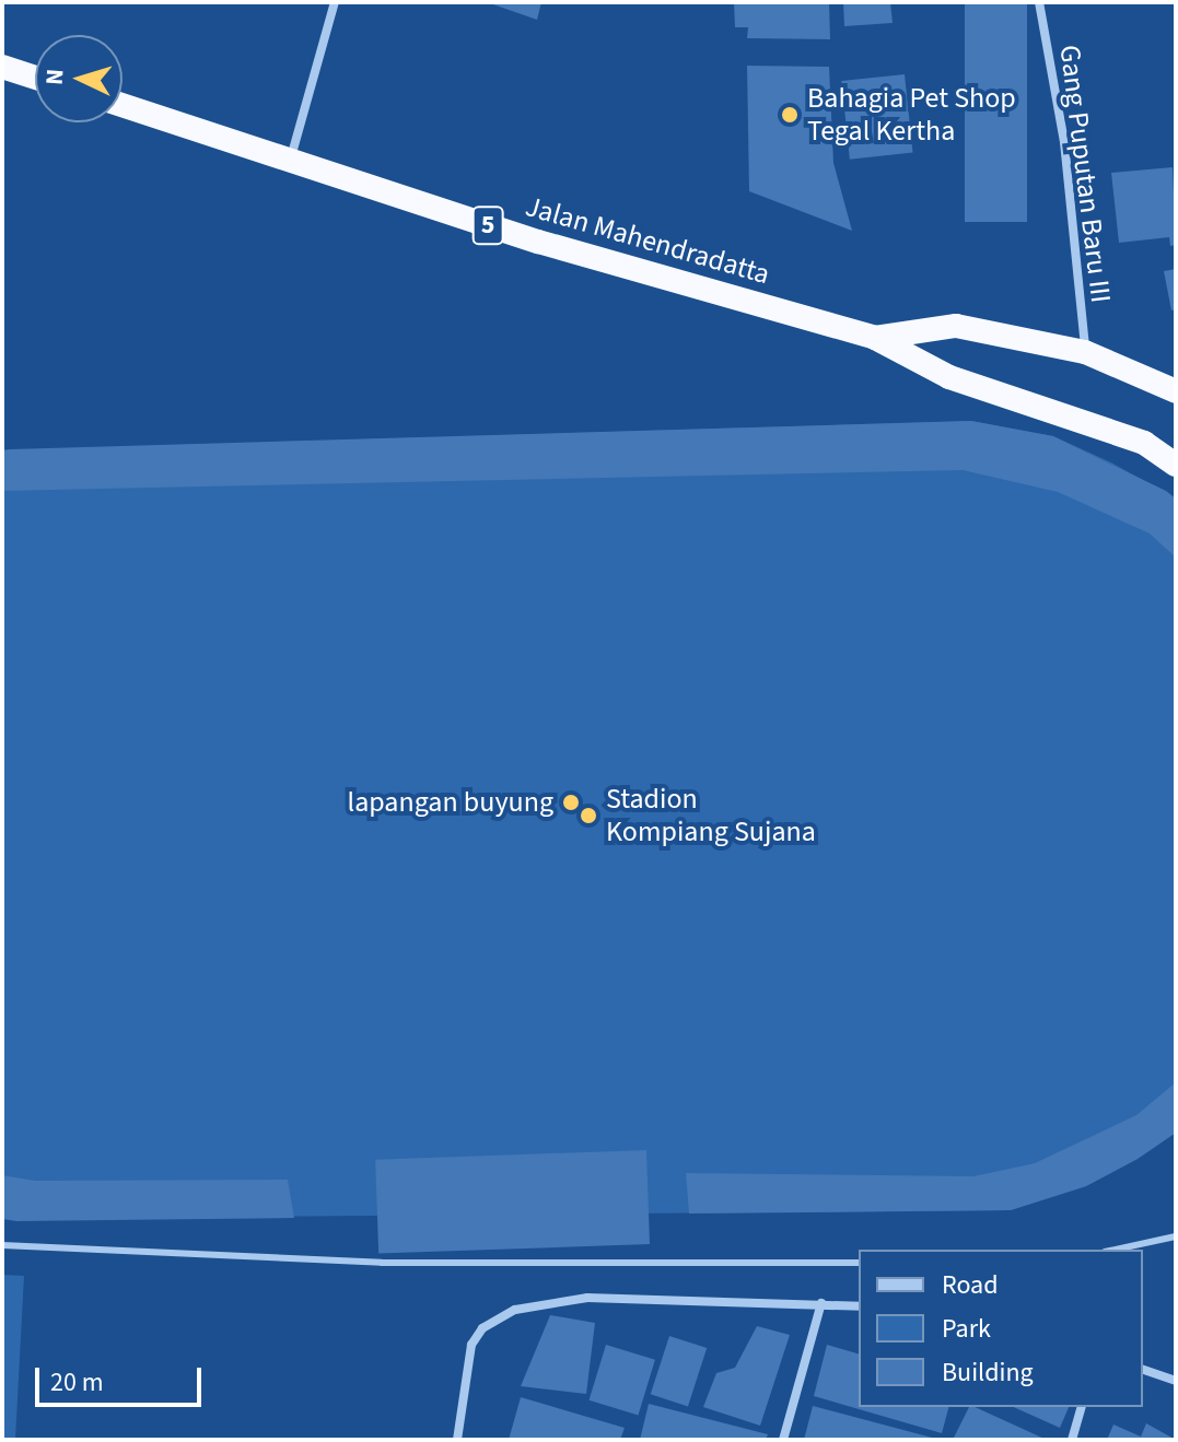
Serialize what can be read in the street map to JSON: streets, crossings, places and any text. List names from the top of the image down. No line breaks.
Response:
{"streets":{"highway":["5","Jalan Mahendradatta"],"street":["Gang Puputan Baru III"]},"crossings":[["Gang Puputan Baru III","Jalan Mahendradatta"]],"places":["Bahagia Pet Shop Tegal Kertha","lapangan buyung","Stadion Kompiang Sujana"],"legend":["Road","Park","Building"],"scale_bar":"20 m","north":"left"}
